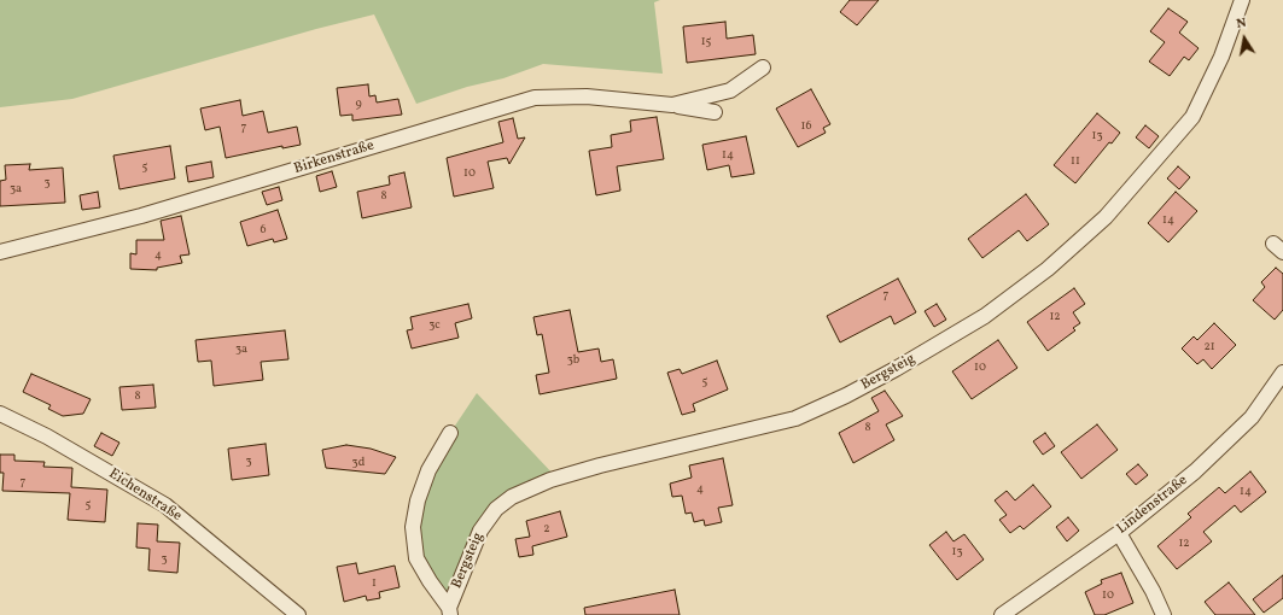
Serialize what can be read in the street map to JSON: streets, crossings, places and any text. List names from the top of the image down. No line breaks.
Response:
{"streets":{"street":["Birkenstraße","Bergsteig","Eichenstraße","Lindenstraße"]},"house_numbers":["15","9","16","7","13","14","11","5","10","3","3a","8","14","6","4","7","12","3c","21","3a","3b","10","5","8","8","3","3d","7","4","14","5","2","12","13","3","1","10"],"north":"top"}
